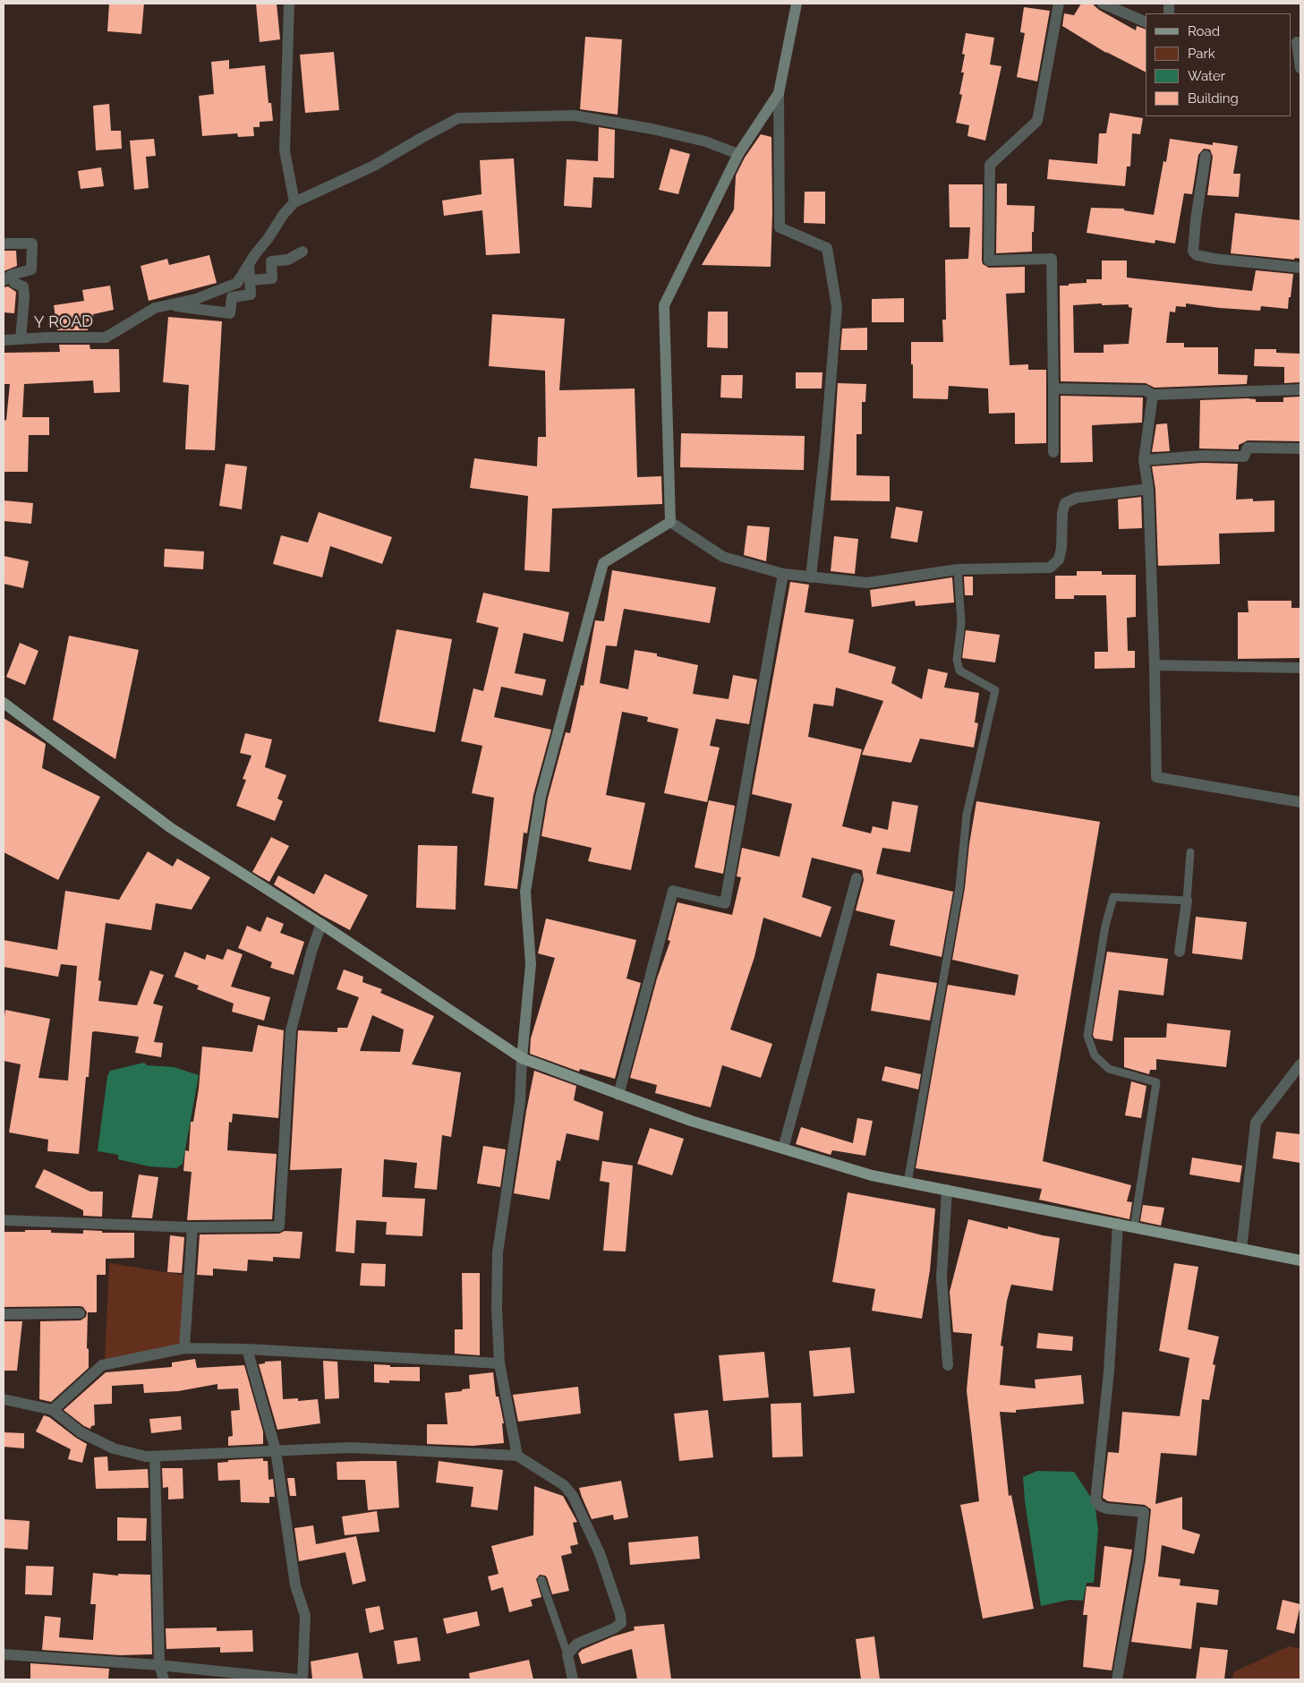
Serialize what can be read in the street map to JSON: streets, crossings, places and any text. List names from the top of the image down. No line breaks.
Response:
{"streets":{"street":["Y ROAD"]},"legend":["Road","Park","Water","Building"]}
